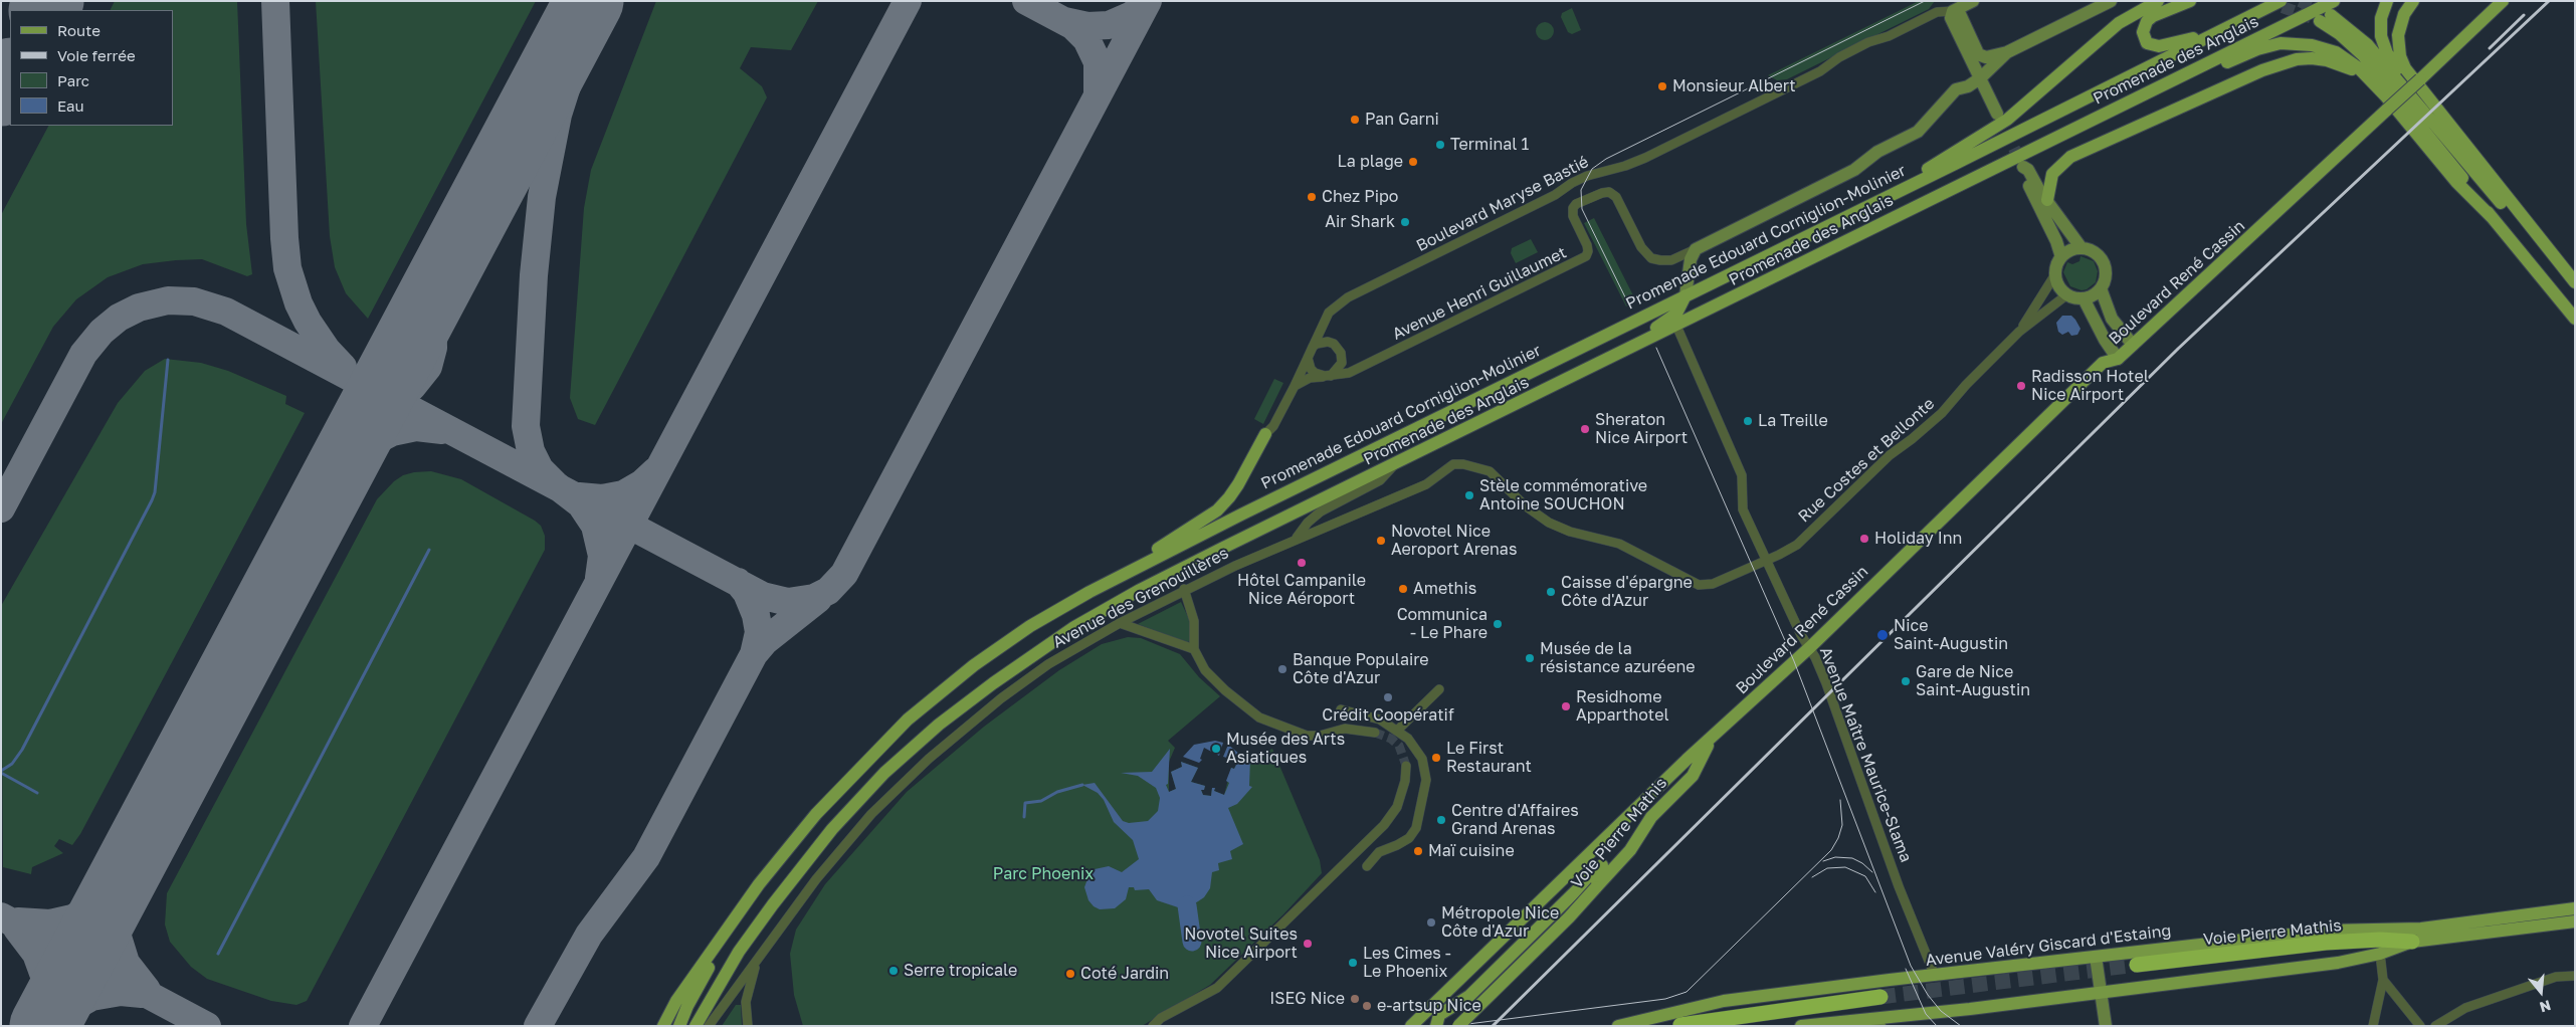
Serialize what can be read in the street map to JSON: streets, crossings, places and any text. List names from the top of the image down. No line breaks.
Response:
{"streets":{"highway":["Voie Pierre Mathis"],"main road":["Promenade des Anglais","Promenade Edouard Corniglion-Molinier","Boulevard René Cassin","Avenue Valéry Giscard d'Estaing"],"street":["Boulevard Maryse Bastié","Avenue Henri Guillaumet","Rue Costes et Bellonte","Avenue des Grenouillères","Avenue Maître Maurice-Slama"]},"crossings":[["Promenade des Anglais","Avenue des Grenouillères"],["Promenade des Anglais","Avenue Maître Maurice-Slama"],["Boulevard Maryse Bastié","Avenue Henri Guillaumet"],["Boulevard René Cassin","Avenue Maître Maurice-Slama"],["Boulevard René Cassin","Voie Pierre Mathis"],["Rue Costes et Bellonte","Avenue des Grenouillères"],["Rue Costes et Bellonte","Avenue Maître Maurice-Slama"],["Avenue Maître Maurice-Slama","Avenue Valéry Giscard d'Estaing"]],"parks":["Parc Phoenix"],"places":["Monsieur Albert","Pan Garni","Terminal 1","La plage","Chez Pipo","Air Shark","Radisson Hotel Nice Airport","La Treille","Sheraton Nice Airport","Stèle commémorative Antoine SOUCHON","Holiday Inn","Novotel Nice Aeroport Arenas","Hôtel Campanile Nice Aéroport","Amethis","Caisse d'épargne Côte d'Azur","Communica - Le Phare","Nice Saint-Augustin","Musée de la résistance azuréene","Banque Populaire Côte d'Azur","Gare de Nice Saint-Augustin","Crédit Coopératif","Residhome Apparthotel","Musée des Arts Asiatiques","Le First Restaurant","Centre d'Affaires Grand Arenas","Maï cuisine","Métropole Nice Côte d'Azur","Novotel Suites Nice Airport","Les Cimes - Le Phoenix","Serre tropicale","Coté Jardin","ISEG Nice","e-artsup Nice"],"legend":["Route","Voie ferrée","Parc","Eau"],"north":"bottom"}
